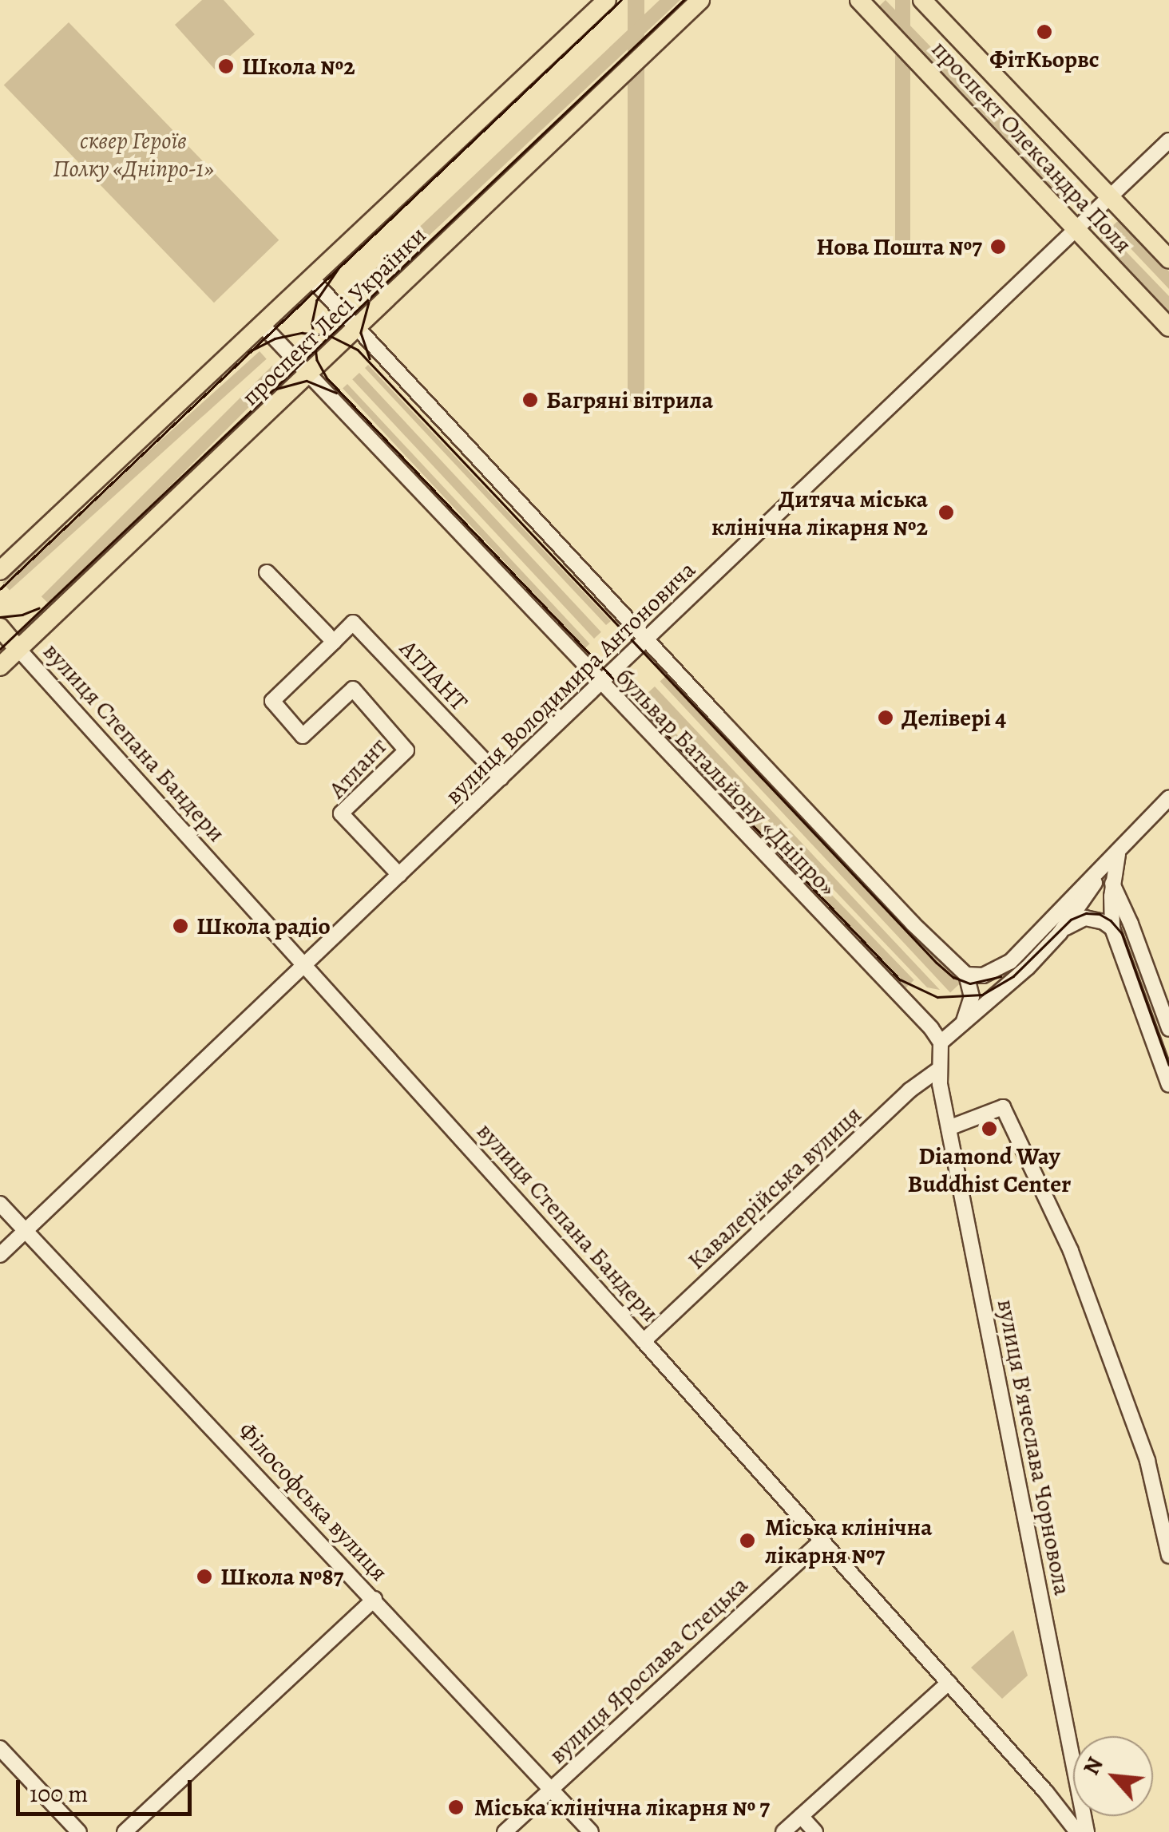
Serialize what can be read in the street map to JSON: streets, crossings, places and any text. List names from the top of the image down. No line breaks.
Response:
{"streets":{"main road":["проспект Олександра Поля","проспект Лесі Українки","вулиця Степана Бандери"],"street":["АТЛАНТ","вулиця Володимира Антоновича","Атлант","бульвар Батальйону «Дніпро»","Кавалерійська вулиця","вулиця В'ячеслава Чорновола","Філософська вулиця","вулиця Ярослава Стецька"]},"crossings":[["проспект Олександра Поля","вулиця Володимира Антоновича"],["проспект Лесі Українки","вулиця Степана Бандери"],["проспект Лесі Українки","бульвар Батальйону «Дніпро»"],["АТЛАНТ","вулиця Володимира Антоновича"],["АТЛАНТ","Атлант"],["вулиця Володимира Антоновича","вулиця Степана Бандери"],["вулиця Володимира Антоновича","Атлант"],["вулиця Володимира Антоновича","бульвар Батальйону «Дніпро»"],["вулиця Володимира Антоновича","Філософська вулиця"],["вулиця Степана Бандери","Кавалерійська вулиця"],["вулиця Степана Бандери","вулиця Ярослава Стецька"],["Кавалерійська вулиця","вулиця В'ячеслава Чорновола"],["Філософська вулиця","вулиця Ярослава Стецька"]],"parks":["сквер Героїв Полку «Дніпро-1»"],"places":["ФiтКьорвс","Школа №2","Нова Пошта №7","Багряні вітрила","Дитяча міська клінічна лікарня №2","Делівері 4","Школа радіо","Diamond Way Buddhist Center","Міська клінічна лікарня №7","Школа №87","Міська клінічна лікарня № 7"],"scale_bar":"100 m","north":"top left"}
